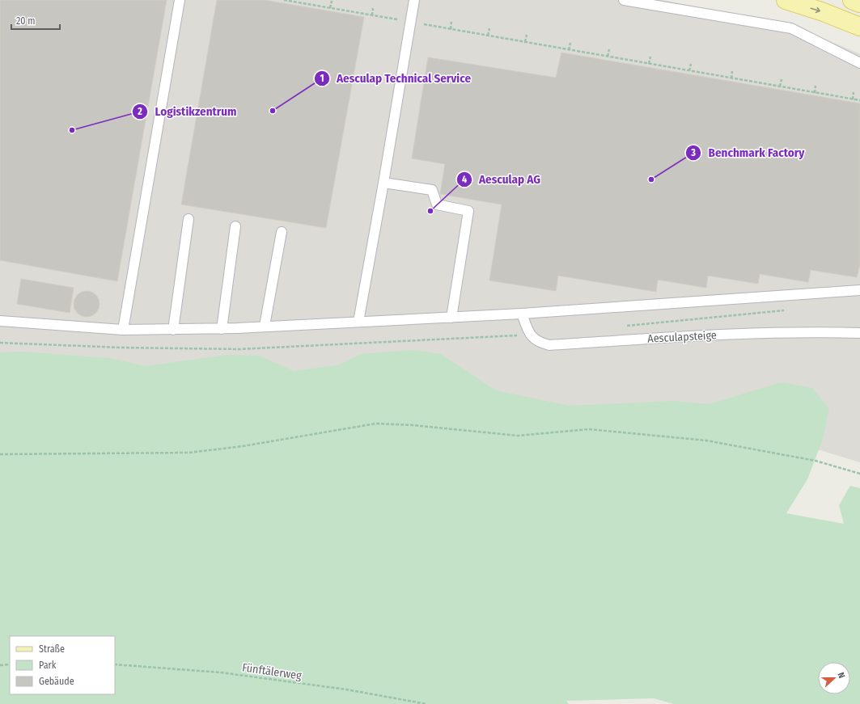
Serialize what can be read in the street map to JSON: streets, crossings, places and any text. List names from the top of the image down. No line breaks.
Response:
{"streets":{"lane":["Aesculapsteige"],"path":["Fünftälerweg"]},"places":["Aesculap Technical Service","Logistikzentrum","Benchmark Factory","Aesculap AG"],"legend":["Straße","Park","Gebäude"],"scale_bar":"20 m","north":"right"}
